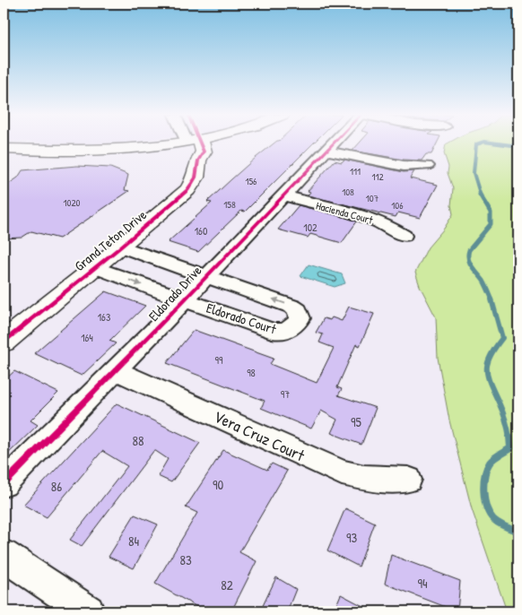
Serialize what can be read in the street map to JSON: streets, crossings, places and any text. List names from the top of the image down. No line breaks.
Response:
{"streets":{"street":["Hacienda Court","Grand Teton Drive","Eldorado Drive","Eldorado Court","Vera Cruz Court"]},"crossings":[["Hacienda Court","Eldorado Drive"],["Grand Teton Drive","Eldorado Court"],["Eldorado Drive","Eldorado Court"],["Eldorado Drive","Vera Cruz Court"]],"house_numbers":["111","112","156","108","107","1020","158","106","102","160","163","164","99","98","97","95","88","90","86","93","84","83","94","82"]}
